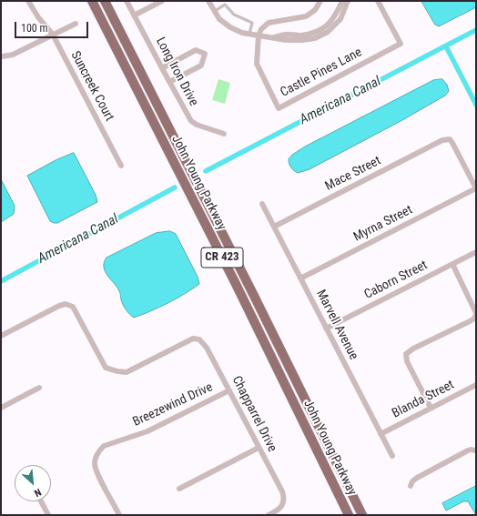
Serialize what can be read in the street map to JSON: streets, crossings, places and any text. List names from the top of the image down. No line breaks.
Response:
{"streets":{"highway":["John Young Parkway","CR 423"],"street":["Long Iron Drive","Castle Pines Lane","Suncreek Court","Mace Street","Myrna Street","Caborn Street","Marvell Avenue","Blanda Street","Breezewind Drive","Chapparrel Drive"]},"crossings":[["Mace Street","Myrna Street"],["Mace Street","Marvell Avenue"],["Myrna Street","Marvell Avenue"],["Caborn Street","Marvell Avenue"],["Marvell Avenue","Blanda Street"],["Breezewind Drive","Chapparrel Drive"]],"water":["Americana Canal"],"scale_bar":"100 m","north":"bottom right"}
